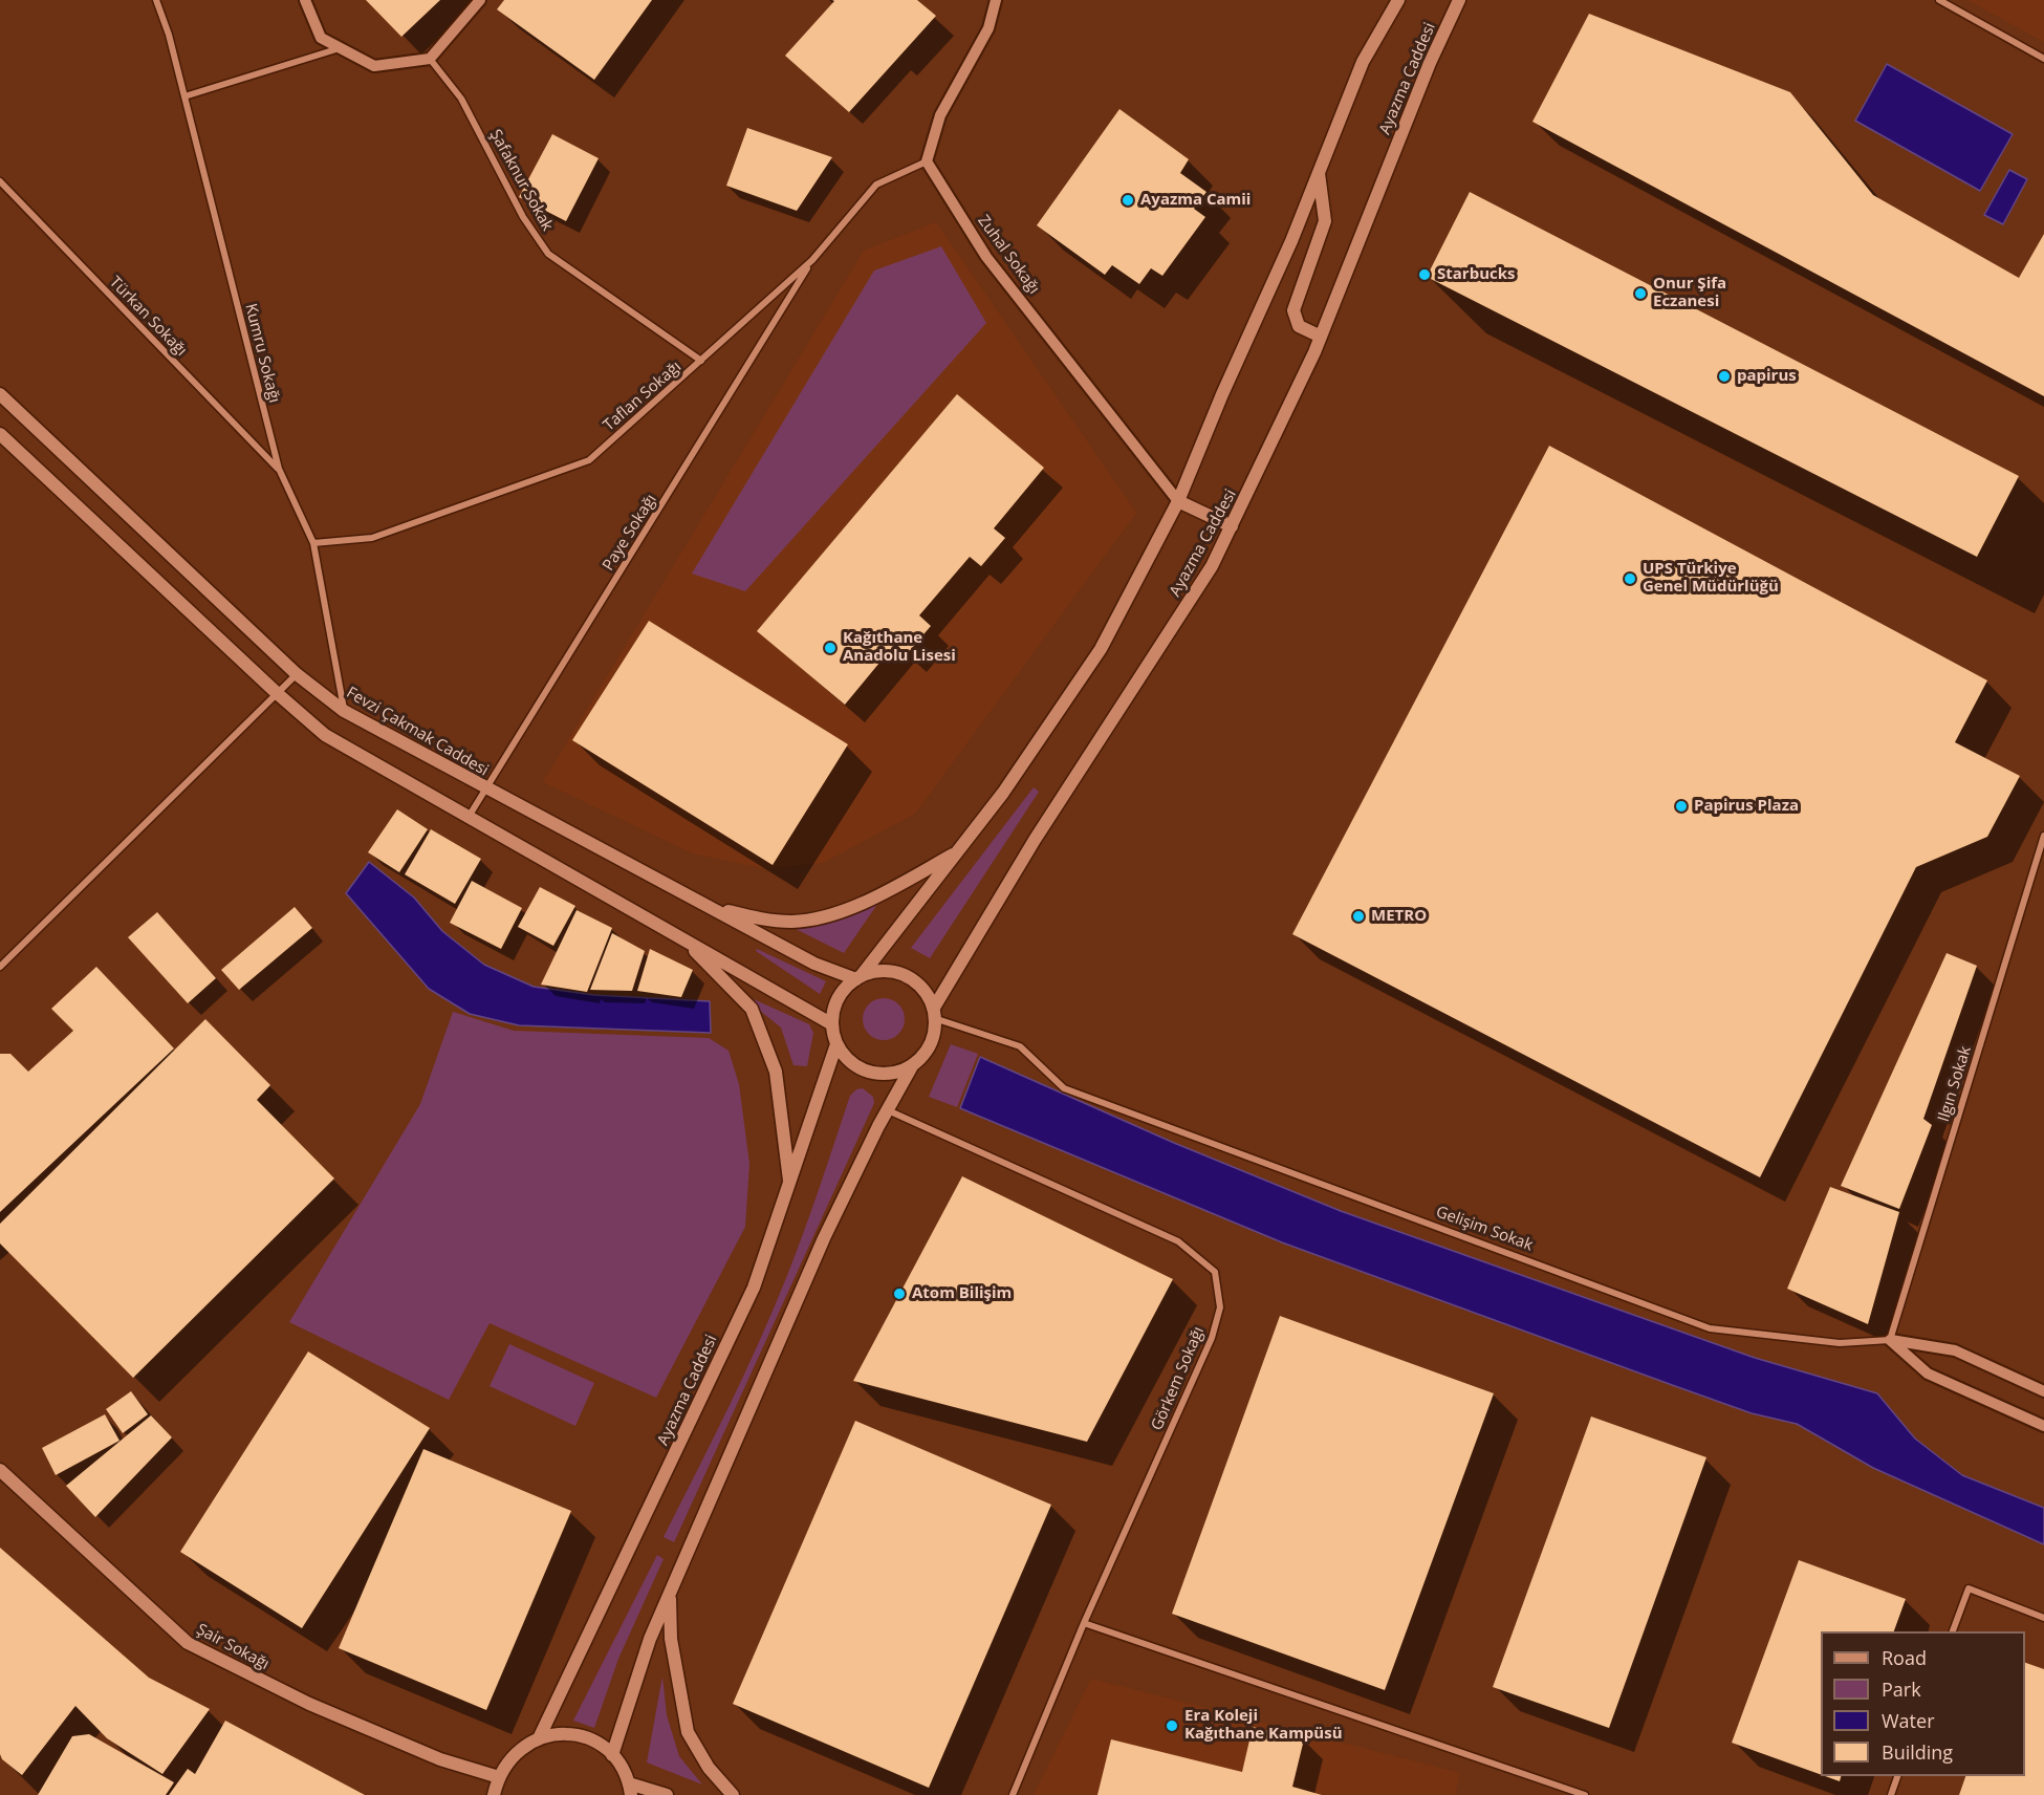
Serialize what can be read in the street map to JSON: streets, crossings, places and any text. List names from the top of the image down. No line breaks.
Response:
{"streets":{"main road":["Ayazma Caddesi","Fevzi Çakmak Caddesi","Şair Sokağı"],"street":["Şafaknur Sokak","Zuhal Sokağı","Türkan Sokağı","Kumru Sokağı","Taflan Sokağı","Paye Sokağı","Ilgın Sokak","Gelişim Sokak","Görkem Sokağı"]},"crossings":[["Ayazma Caddesi","Fevzi Çakmak Caddesi"],["Ayazma Caddesi","Gelişim Sokak"],["Ayazma Caddesi","Görkem Sokağı"],["Şafaknur Sokak","Taflan Sokağı"],["Zuhal Sokağı","Taflan Sokağı"],["Türkan Sokağı","Kumru Sokağı"],["Kumru Sokağı","Taflan Sokağı"],["Kumru Sokağı","Fevzi Çakmak Caddesi"],["Taflan Sokağı","Paye Sokağı"],["Paye Sokağı","Fevzi Çakmak Caddesi"],["Fevzi Çakmak Caddesi","Gelişim Sokak"],["Ilgın Sokak","Gelişim Sokak"]],"places":["Ayazma Camii","Starbucks","Onur Şifa Eczanesi","papirus","UPS Türkiye Genel Müdürlüğü","Kağıthane Anadolu Lisesi","Papirus Plaza","METRO","Atom Bilişim","Era Koleji Kağıthane Kampüsü"],"legend":["Road","Park","Water","Building"]}
